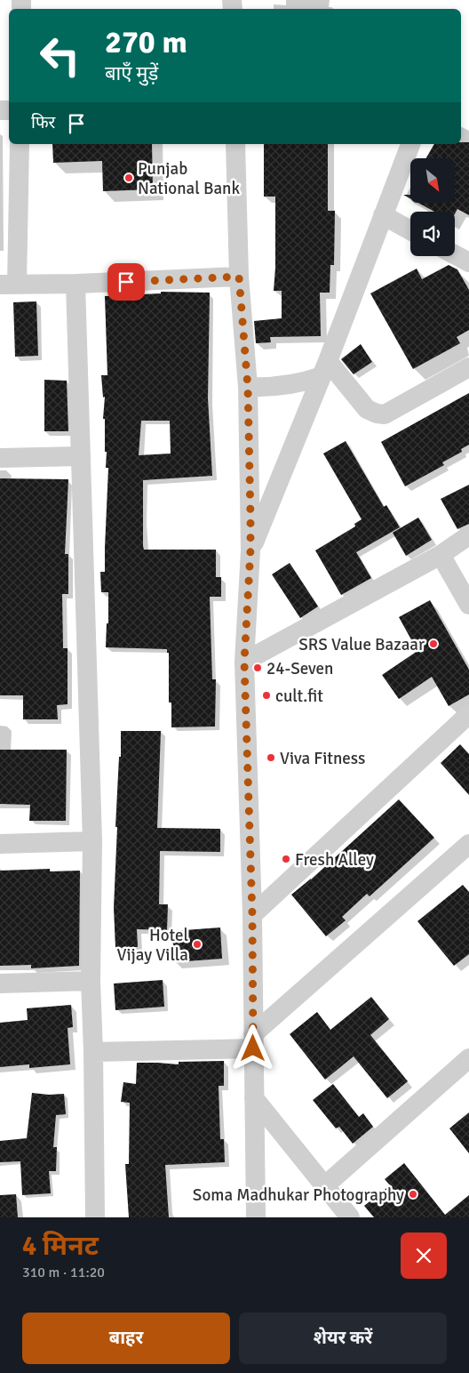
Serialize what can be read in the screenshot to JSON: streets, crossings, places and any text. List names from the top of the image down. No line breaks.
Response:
{"places":["Punjab National Bank","SRS Value Bazaar","24-Seven","cult.fit","Viva Fitness","Fresh Alley","Hotel Vijay Villa","Soma Madhukar Photography"],"north":"bottom right","page":{"turn":["270 m","बाएँ मुड़ें"],"then":"फिर","heading":["4 मिनट","310 m · 11:20"],"buttons":["बाहर","शेयर करें"]}}
